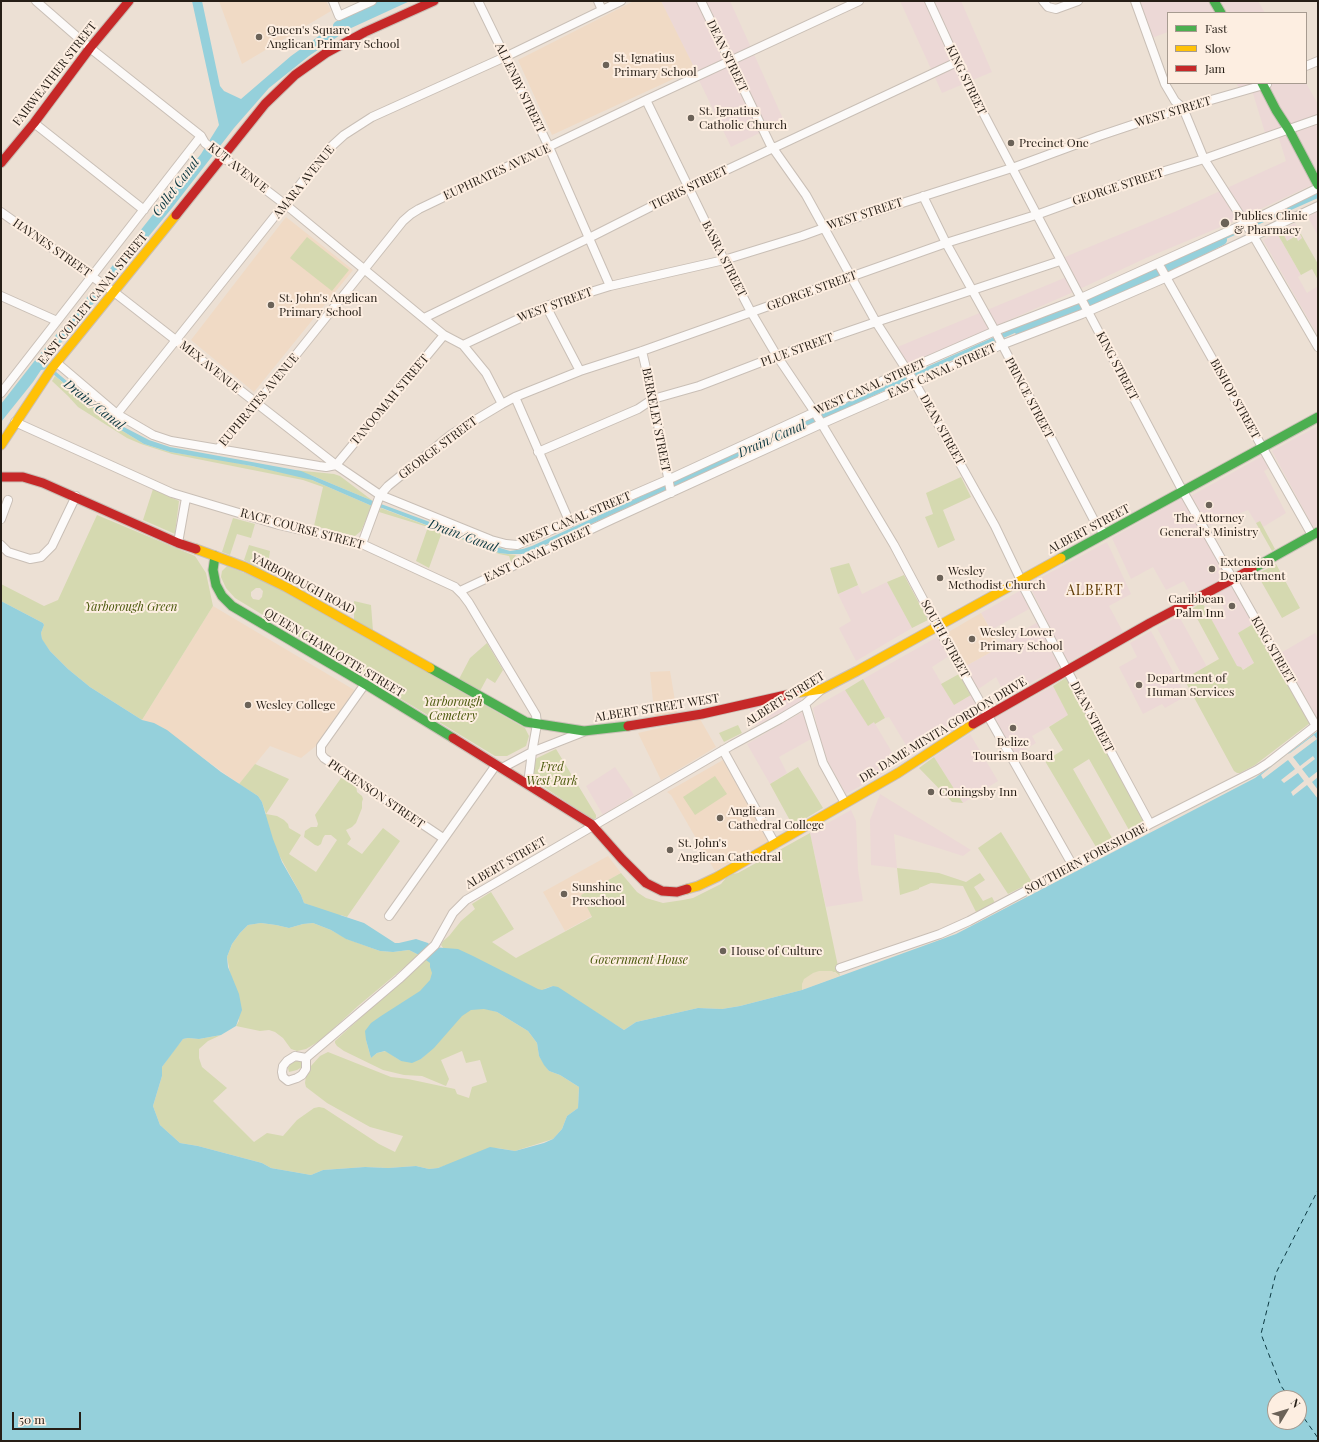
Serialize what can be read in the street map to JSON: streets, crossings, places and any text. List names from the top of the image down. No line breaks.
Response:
{"streets":{"main road":["FAIRWEATHER STREET","EAST COLLET CANAL STREET","ALBERT STREET","YARBOROUGH ROAD","QUEEN CHARLOTTE STREET","ALBERT STREET WEST","DR. DAME MINITA GORDON DRIVE"],"street":["DEAN STREET","KING STREET","ALLENBY STREET","WEST STREET","KUT AVENUE","EUPHRATES AVENUE","AMARA AVENUE","GEORGE STREET","TIGRIS STREET","HAYNES STREET","BASRA STREET","PLUE STREET","MEX AVENUE","EAST CANAL STREET","WEST CANAL STREET","PRINCE STREET","BISHOP STREET","TANOOMAH STREET","BERKELEY STREET","RACE COURSE STREET","SOUTH STREET","PICKENSON STREET","SOUTHERN FORESHORE"]},"crossings":[["DEAN STREET","WEST STREET"],["DEAN STREET","EUPHRATES AVENUE"],["DEAN STREET","GEORGE STREET"],["DEAN STREET","TIGRIS STREET"],["DEAN STREET","PLUE STREET"],["DEAN STREET","EAST CANAL STREET"],["DEAN STREET","WEST CANAL STREET"],["DEAN STREET","ALBERT STREET"],["DEAN STREET","DR. DAME MINITA GORDON DRIVE"],["DEAN STREET","SOUTHERN FORESHORE"],["FAIRWEATHER STREET","KUT AVENUE"],["KING STREET","WEST STREET"],["KING STREET","GEORGE STREET"],["KING STREET","TIGRIS STREET"],["KING STREET","PLUE STREET"],["KING STREET","EAST CANAL STREET"],["KING STREET","WEST CANAL STREET"],["KING STREET","ALBERT STREET"],["KING STREET","DR. DAME MINITA GORDON DRIVE"],["KING STREET","SOUTHERN FORESHORE"],["ALLENBY STREET","WEST STREET"],["ALLENBY STREET","EUPHRATES AVENUE"],["ALLENBY STREET","AMARA AVENUE"],["ALLENBY STREET","TIGRIS STREET"],["WEST STREET","KUT AVENUE"],["WEST STREET","BASRA STREET"],["WEST STREET","PRINCE STREET"],["KUT AVENUE","EUPHRATES AVENUE"],["KUT AVENUE","AMARA AVENUE"],["KUT AVENUE","GEORGE STREET"],["KUT AVENUE","TIGRIS STREET"],["KUT AVENUE","EAST COLLET CANAL STREET"],["KUT AVENUE","TANOOMAH STREET"],["EUPHRATES AVENUE","BASRA STREET"],["EUPHRATES AVENUE","MEX AVENUE"],["AMARA AVENUE","MEX AVENUE"],["GEORGE STREET","BASRA STREET"],["GEORGE STREET","WEST CANAL STREET"],["GEORGE STREET","PRINCE STREET"],["GEORGE STREET","BERKELEY STREET"],["GEORGE STREET","RACE COURSE STREET"],["TIGRIS STREET","BASRA STREET"],["HAYNES STREET","EAST COLLET CANAL STREET"],["HAYNES STREET","MEX AVENUE"],["BASRA STREET","PLUE STREET"],["BASRA STREET","EAST CANAL STREET"],["BASRA STREET","WEST CANAL STREET"],["BASRA STREET","SOUTH STREET"],["EAST COLLET CANAL STREET","MEX AVENUE"],["EAST COLLET CANAL STREET","RACE COURSE STREET"],["PLUE STREET","PRINCE STREET"],["PLUE STREET","BERKELEY STREET"],["MEX AVENUE","WEST CANAL STREET"],["MEX AVENUE","TANOOMAH STREET"],["EAST CANAL STREET","WEST CANAL STREET"],["EAST CANAL STREET","PRINCE STREET"],["EAST CANAL STREET","BISHOP STREET"],["EAST CANAL STREET","BERKELEY STREET"],["EAST CANAL STREET","RACE COURSE STREET"],["EAST CANAL STREET","SOUTH STREET"],["WEST CANAL STREET","PRINCE STREET"],["WEST CANAL STREET","BISHOP STREET"],["WEST CANAL STREET","TANOOMAH STREET"],["WEST CANAL STREET","BERKELEY STREET"],["WEST CANAL STREET","SOUTH STREET"],["PRINCE STREET","ALBERT STREET"],["BISHOP STREET","ALBERT STREET"],["BISHOP STREET","DR. DAME MINITA GORDON DRIVE"],["ALBERT STREET","SOUTH STREET"],["ALBERT STREET","QUEEN CHARLOTTE STREET"],["ALBERT STREET","ALBERT STREET WEST"],["ALBERT STREET","DR. DAME MINITA GORDON DRIVE"],["YARBOROUGH ROAD","QUEEN CHARLOTTE STREET"],["YARBOROUGH ROAD","ALBERT STREET WEST"],["SOUTH STREET","DR. DAME MINITA GORDON DRIVE"],["SOUTH STREET","SOUTHERN FORESHORE"],["QUEEN CHARLOTTE STREET","ALBERT STREET WEST"],["QUEEN CHARLOTTE STREET","DR. DAME MINITA GORDON DRIVE"],["QUEEN CHARLOTTE STREET","PICKENSON STREET"],["ALBERT STREET WEST","PICKENSON STREET"]],"districts":["ALBERT"],"water":["Collet Canal","Drain/Canal"],"parks":["Yarborough Green","Yarborough Cemetery","Fred West Park","Government House"],"places":["Queen's Square Anglican Primary School","St. Ignatius Primary School","St. Ignatius Catholic Church","Precinct One","Publics Clinic & Pharmacy","St. John's Anglican Primary School","The Attorney General's Ministry","Extension Department","Wesley Methodist Church","Caribbean Palm Inn","Wesley Lower Primary School","Department of Human Services","Wesley College","Belize Tourism Board","Coningsby Inn","Anglican Cathedral College","St. John's Anglican Cathedral","Sunshine Preschool","House of Culture"],"legend":["Fast","Slow","Jam"],"scale_bar":"50 m","north":"top right"}
